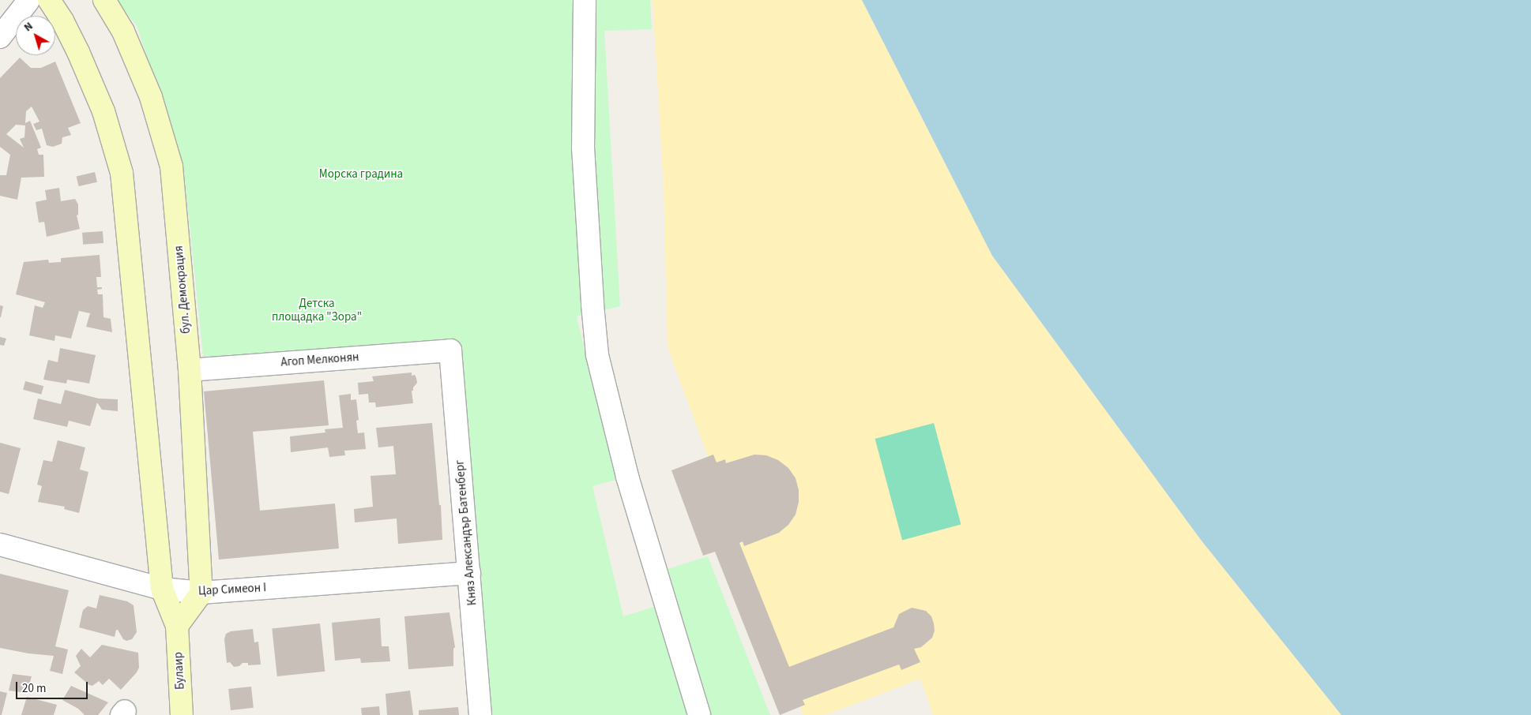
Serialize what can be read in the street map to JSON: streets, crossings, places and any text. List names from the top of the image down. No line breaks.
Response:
{"streets":{"main road":["бул. Демокрация","Булаир"],"street":["Агоп Мелконян","Княз Александър Батенберг","Цар Симеон I"]},"crossings":[["бул. Демокрация","Агоп Мелконян"],["бул. Демокрация","Цар Симеон I"],["Агоп Мелконян","Княз Александър Батенберг"],["Княз Александър Батенберг","Цар Симеон I"],["Цар Симеон I","Булаир"]],"parks":["Морска градина","Детска площадка \"Зора\""],"scale_bar":"20 m","north":"top left"}
